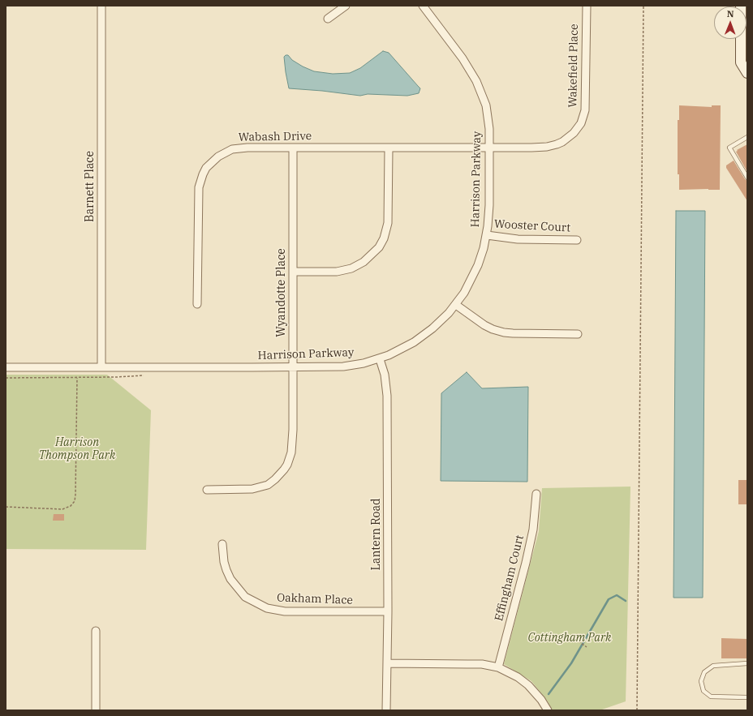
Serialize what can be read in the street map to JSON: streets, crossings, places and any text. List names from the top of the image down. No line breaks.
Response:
{"streets":{"street":["Wakefield Place","Wabash Drive","Harrison Parkway","Barnett Place","Wooster Court","Wyandotte Place","Lantern Road","Effingham Court","Oakham Place"]},"crossings":[["Wakefield Place","Wabash Drive"],["Wakefield Place","Harrison Parkway"],["Wabash Drive","Harrison Parkway"],["Wabash Drive","Wyandotte Place"],["Harrison Parkway","Barnett Place"],["Harrison Parkway","Wooster Court"],["Harrison Parkway","Wyandotte Place"],["Harrison Parkway","Lantern Road"],["Lantern Road","Oakham Place"]],"parks":["Harrison Thompson Park","Cottingham Park"],"north":"top"}
